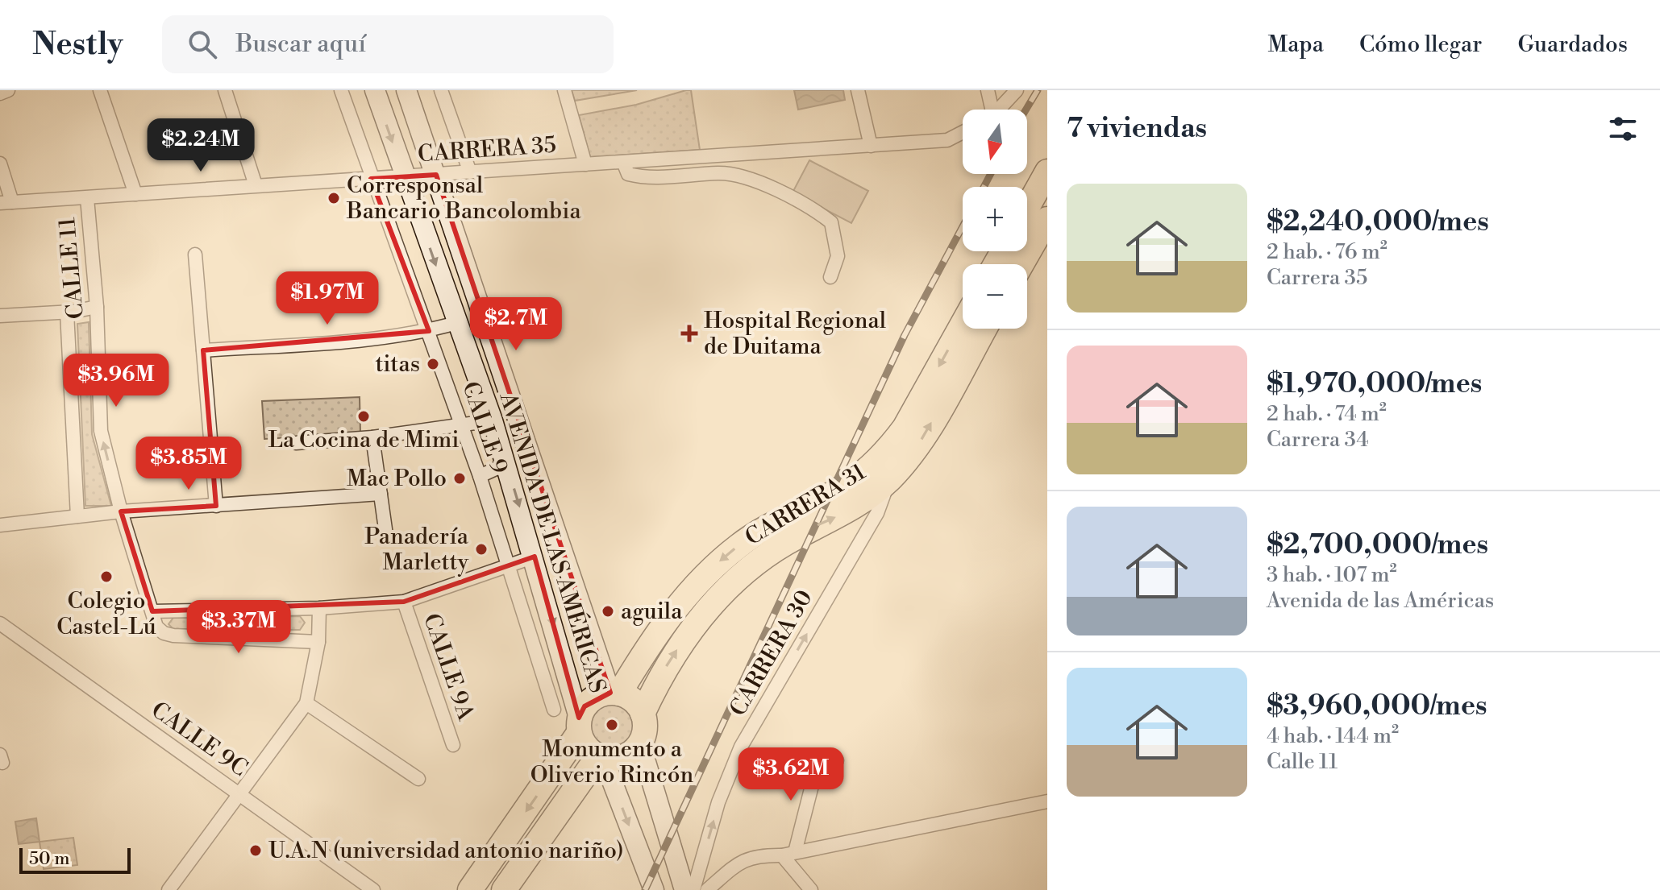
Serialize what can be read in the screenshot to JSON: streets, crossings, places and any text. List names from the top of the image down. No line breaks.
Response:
{"streets":{"highway":["CARRERA 31"],"main road":["AVENIDA DE LAS AMÉRICAS"],"street":["CARRERA 35","CALLE 11","CALLE 9","CARRERA 30","CALLE 9A","CALLE 9C"]},"crossings":[["CARRERA 35","CALLE 11"],["CARRERA 35","CALLE 9"],["CARRERA 35","AVENIDA DE LAS AMÉRICAS"],["CARRERA 31","AVENIDA DE LAS AMÉRICAS"],["CARRERA 31","CARRERA 30"]],"one_way":["CARRERA 30"],"places":{"other":["Corresponsal Bancario Bancolombia","titas","La Cocina de Mimi","Mac Pollo","Panadería Marletty","Colegio Castel-Lú","aguila","Monumento a Oliverio Rincón","U.A.N (universidad antonio nariño)"],"health":["Hospital Regional de Duitama"]},"scale_bar":"50 m","north":"bottom","page":{"header":"Nestly","search":"Buscar aquí","nav":["Mapa","Cómo llegar","Guardados"],"heading":"7 viviendas","map_buttons":["+","−"],"price":["$2.24M","$1.97M","$2.7M","$3.96M","$3.85M","$3.37M","$3.62M"],"list":[{"name":"$2,240,000/mes","note":"2 hab. · 76 m² · Carrera 35"},{"name":"$1,970,000/mes","note":"2 hab. · 74 m² · Carrera 34"},{"name":"$2,700,000/mes","note":"3 hab. · 107 m² · Avenida de las Américas"},{"name":"$3,960,000/mes","note":"4 hab. · 144 m² · Calle 11"}],"scale":"50 m"}}
